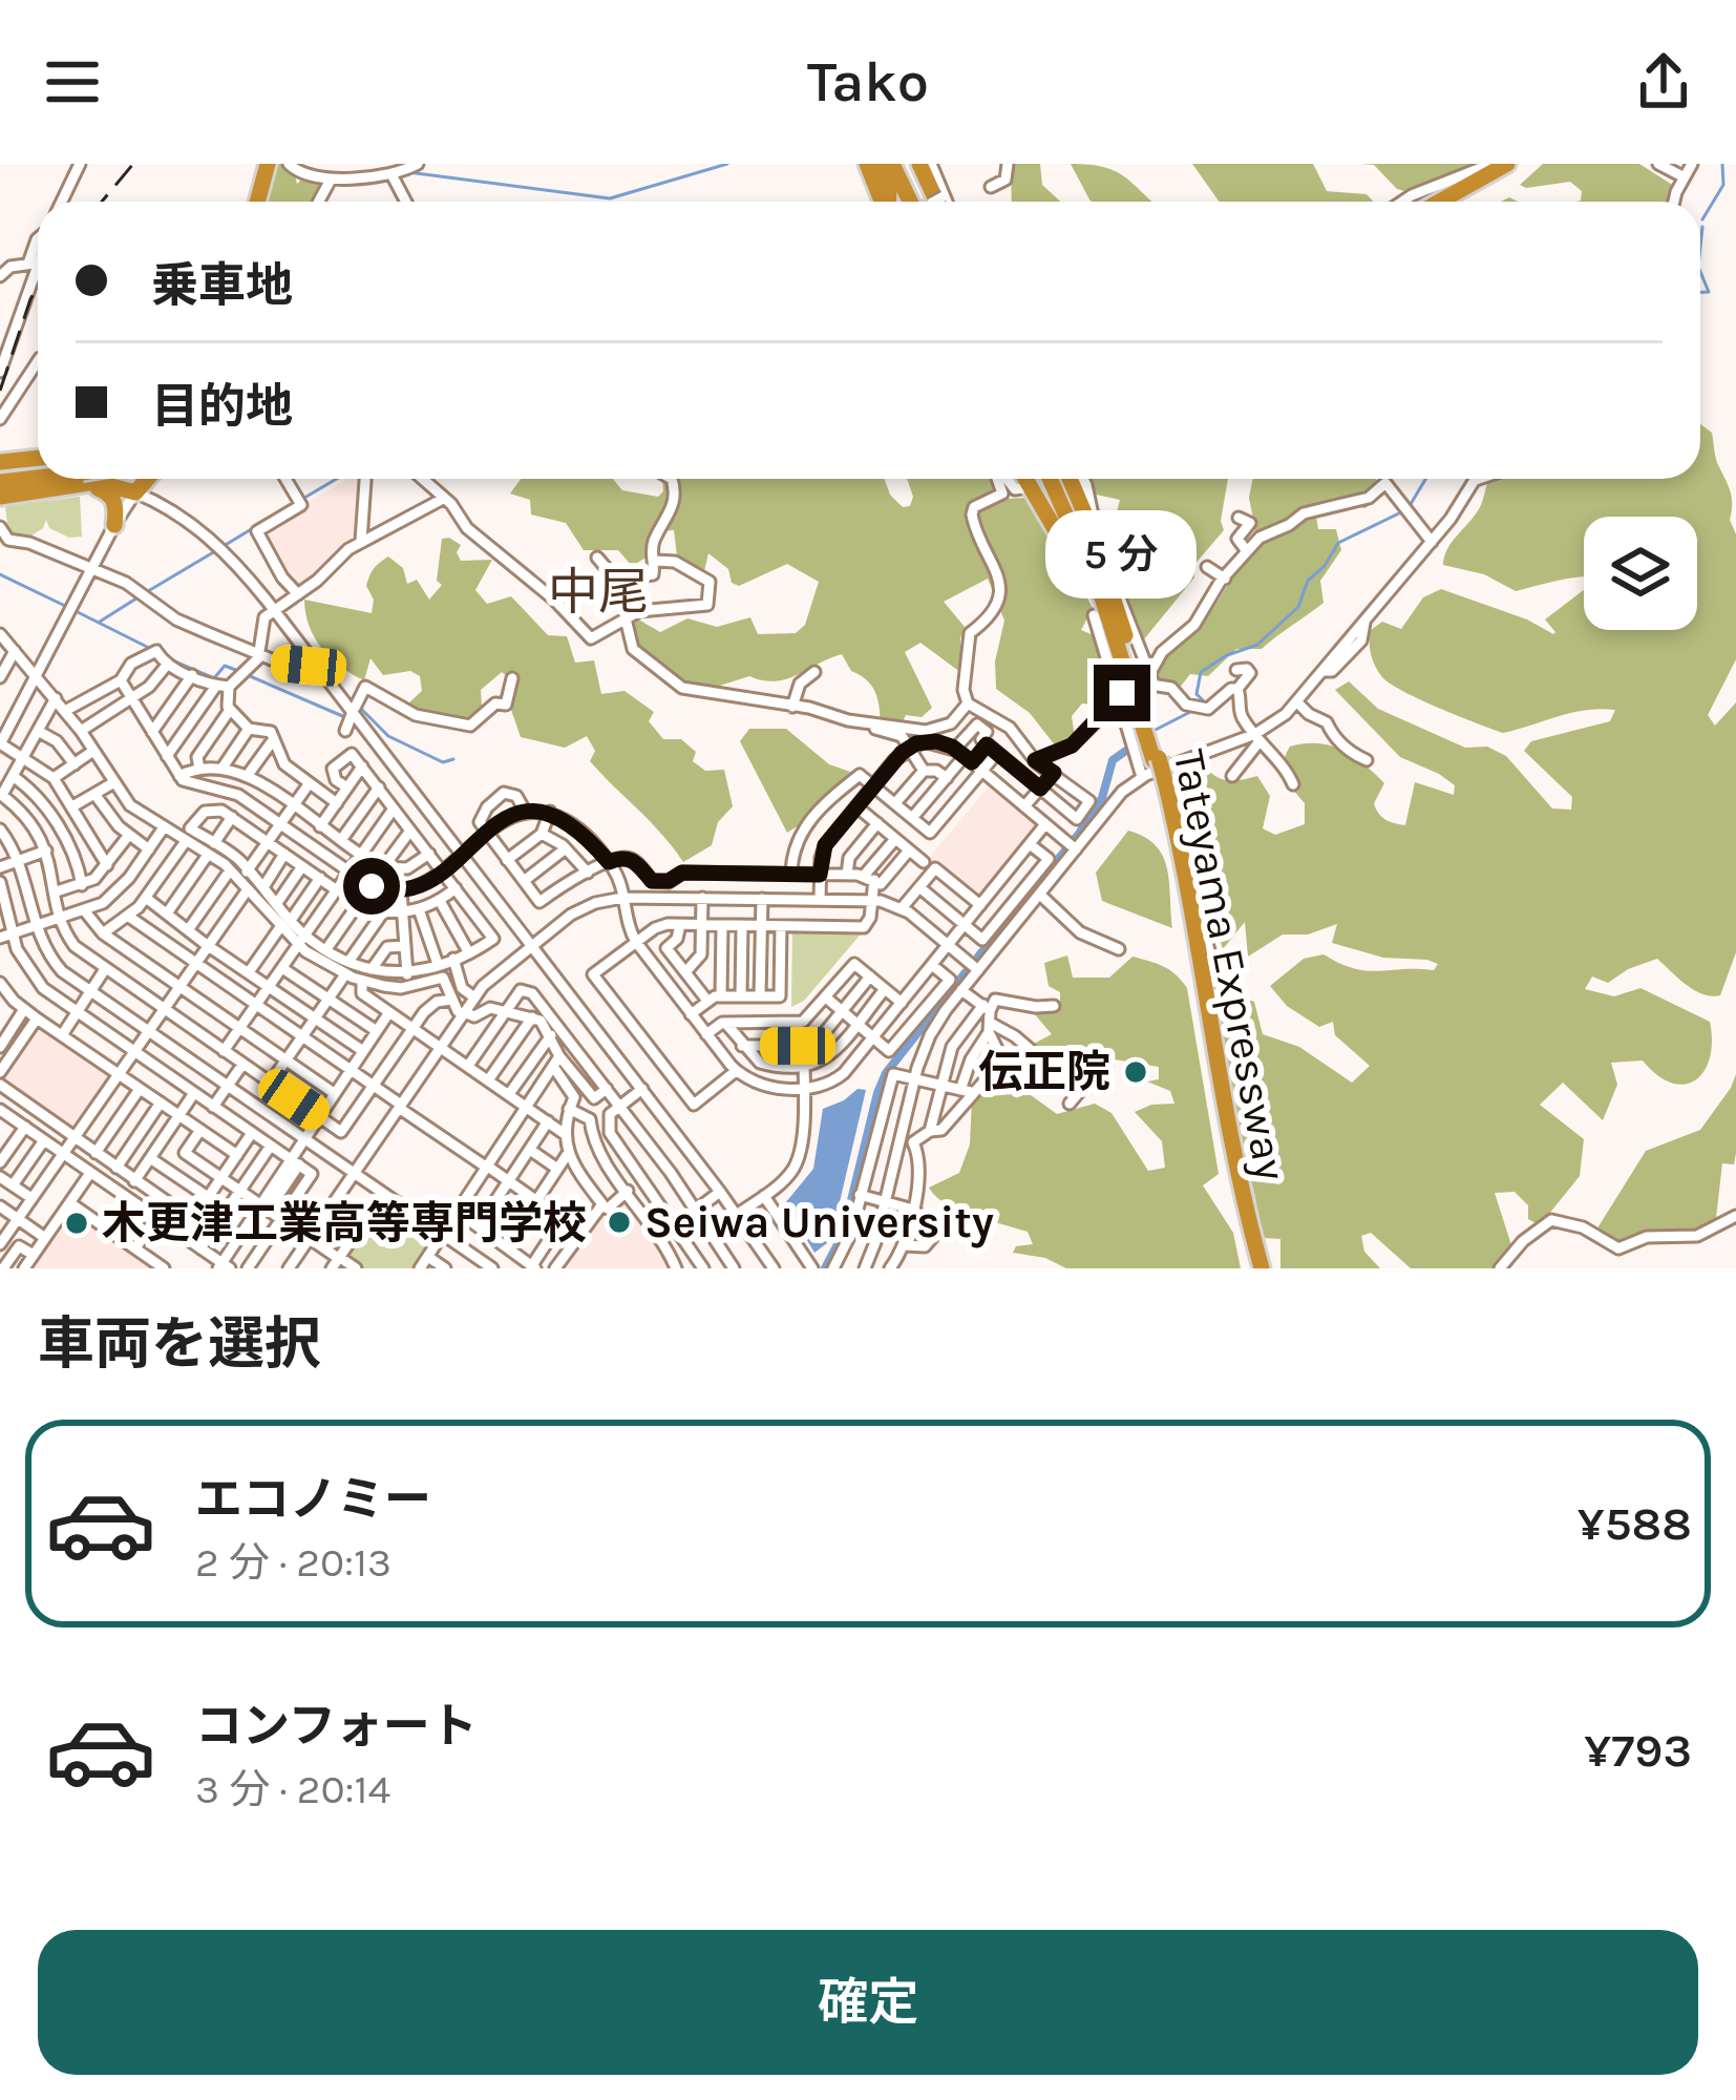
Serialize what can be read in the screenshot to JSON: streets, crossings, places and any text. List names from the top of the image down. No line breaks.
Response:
{"streets":{"highway":["Tateyama Expressway"]},"districts":["中尾"],"places":["伝正院","Seiwa University","木更津工業高等専門学校"],"page":{"header":"Tako","banner":["乗車地","目的地"],"bubble":"5 分","heading":"車両を選択","list":[{"name":"エコノミー","note":"2 分 · 20:13","value":"¥588"},{"name":"コンフォート","note":"3 分 · 20:14","value":"¥793"}],"buttons":"確定"}}
